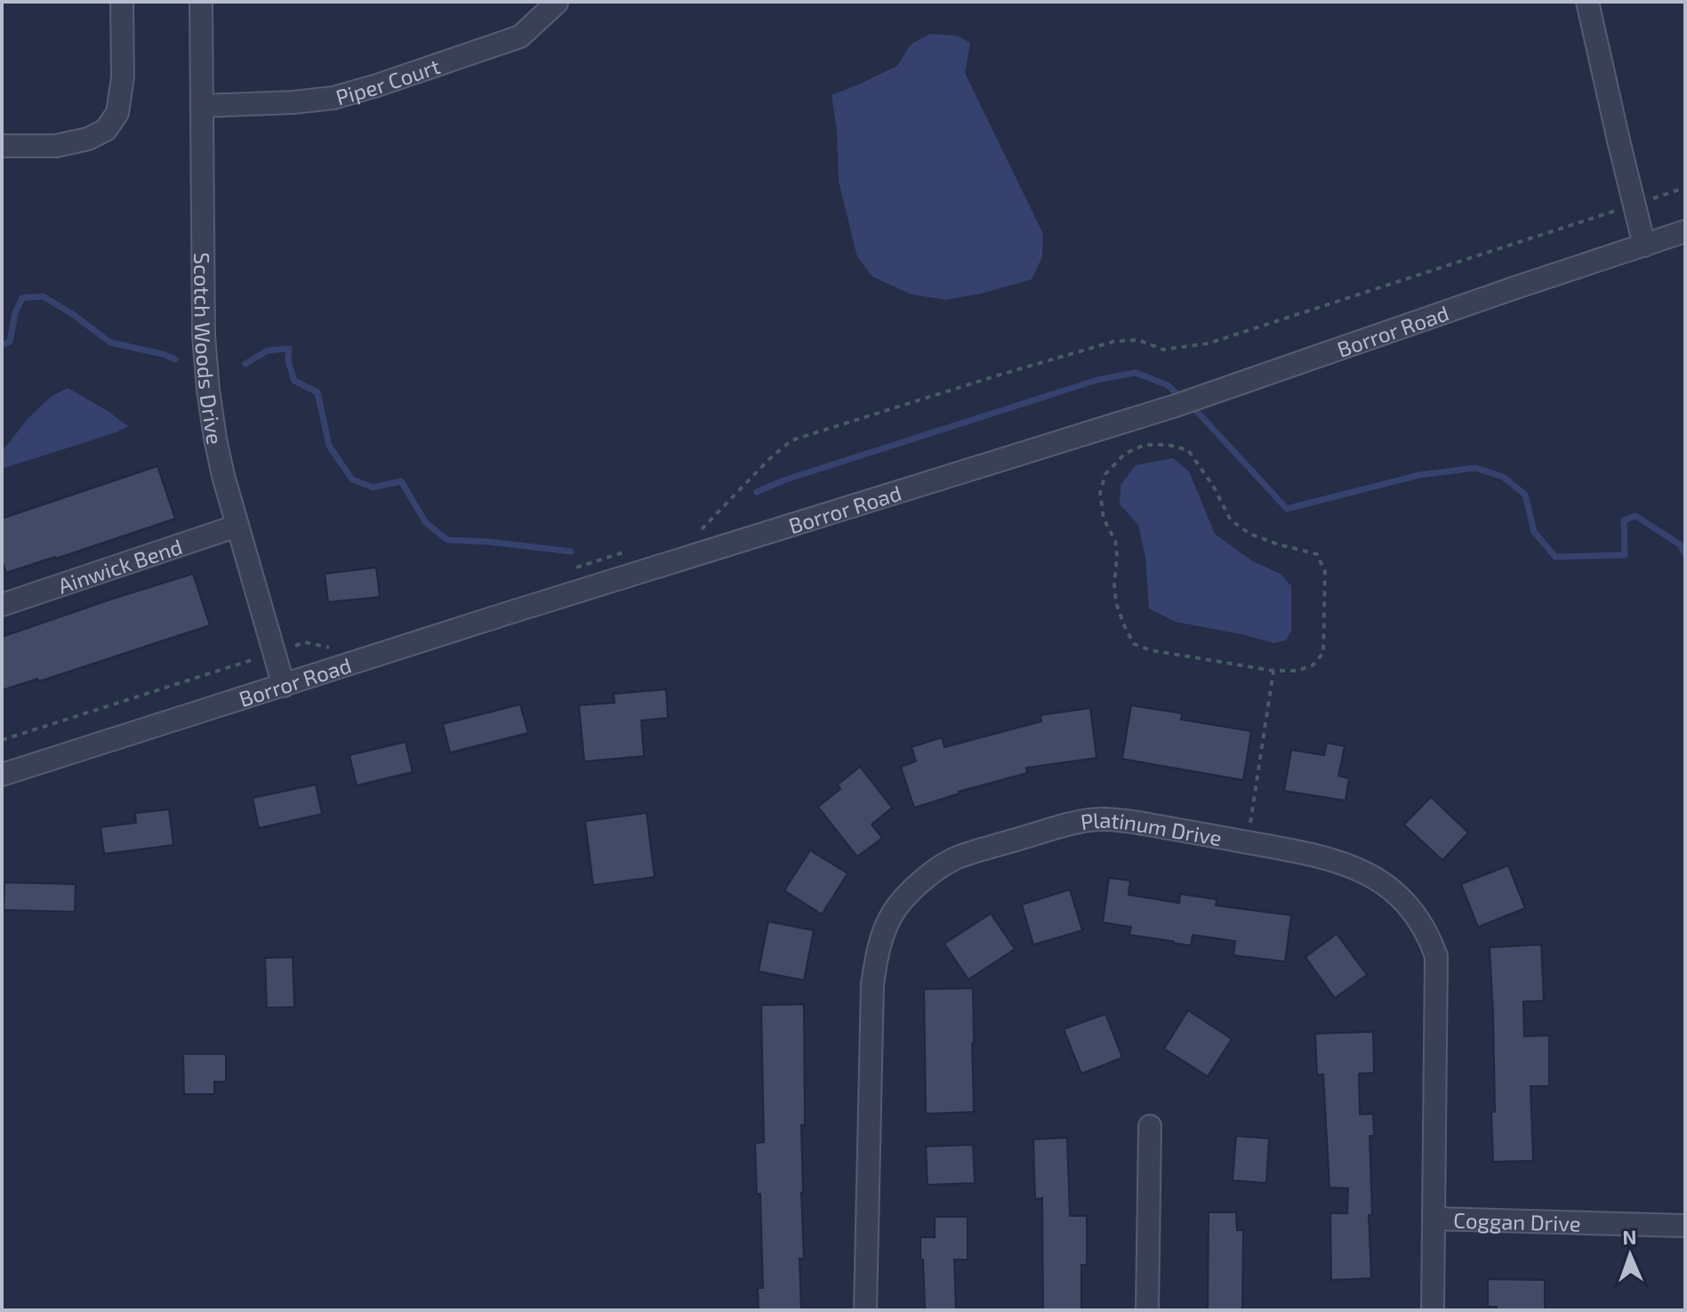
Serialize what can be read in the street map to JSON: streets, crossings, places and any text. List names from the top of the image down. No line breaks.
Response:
{"streets":{"street":["Piper Court","Borror Road","Scotch Woods Drive","Ainwick Bend","Platinum Drive","Coggan Drive"]},"crossings":[["Piper Court","Scotch Woods Drive"],["Borror Road","Scotch Woods Drive"],["Scotch Woods Drive","Ainwick Bend"],["Platinum Drive","Coggan Drive"]],"north":"top"}
